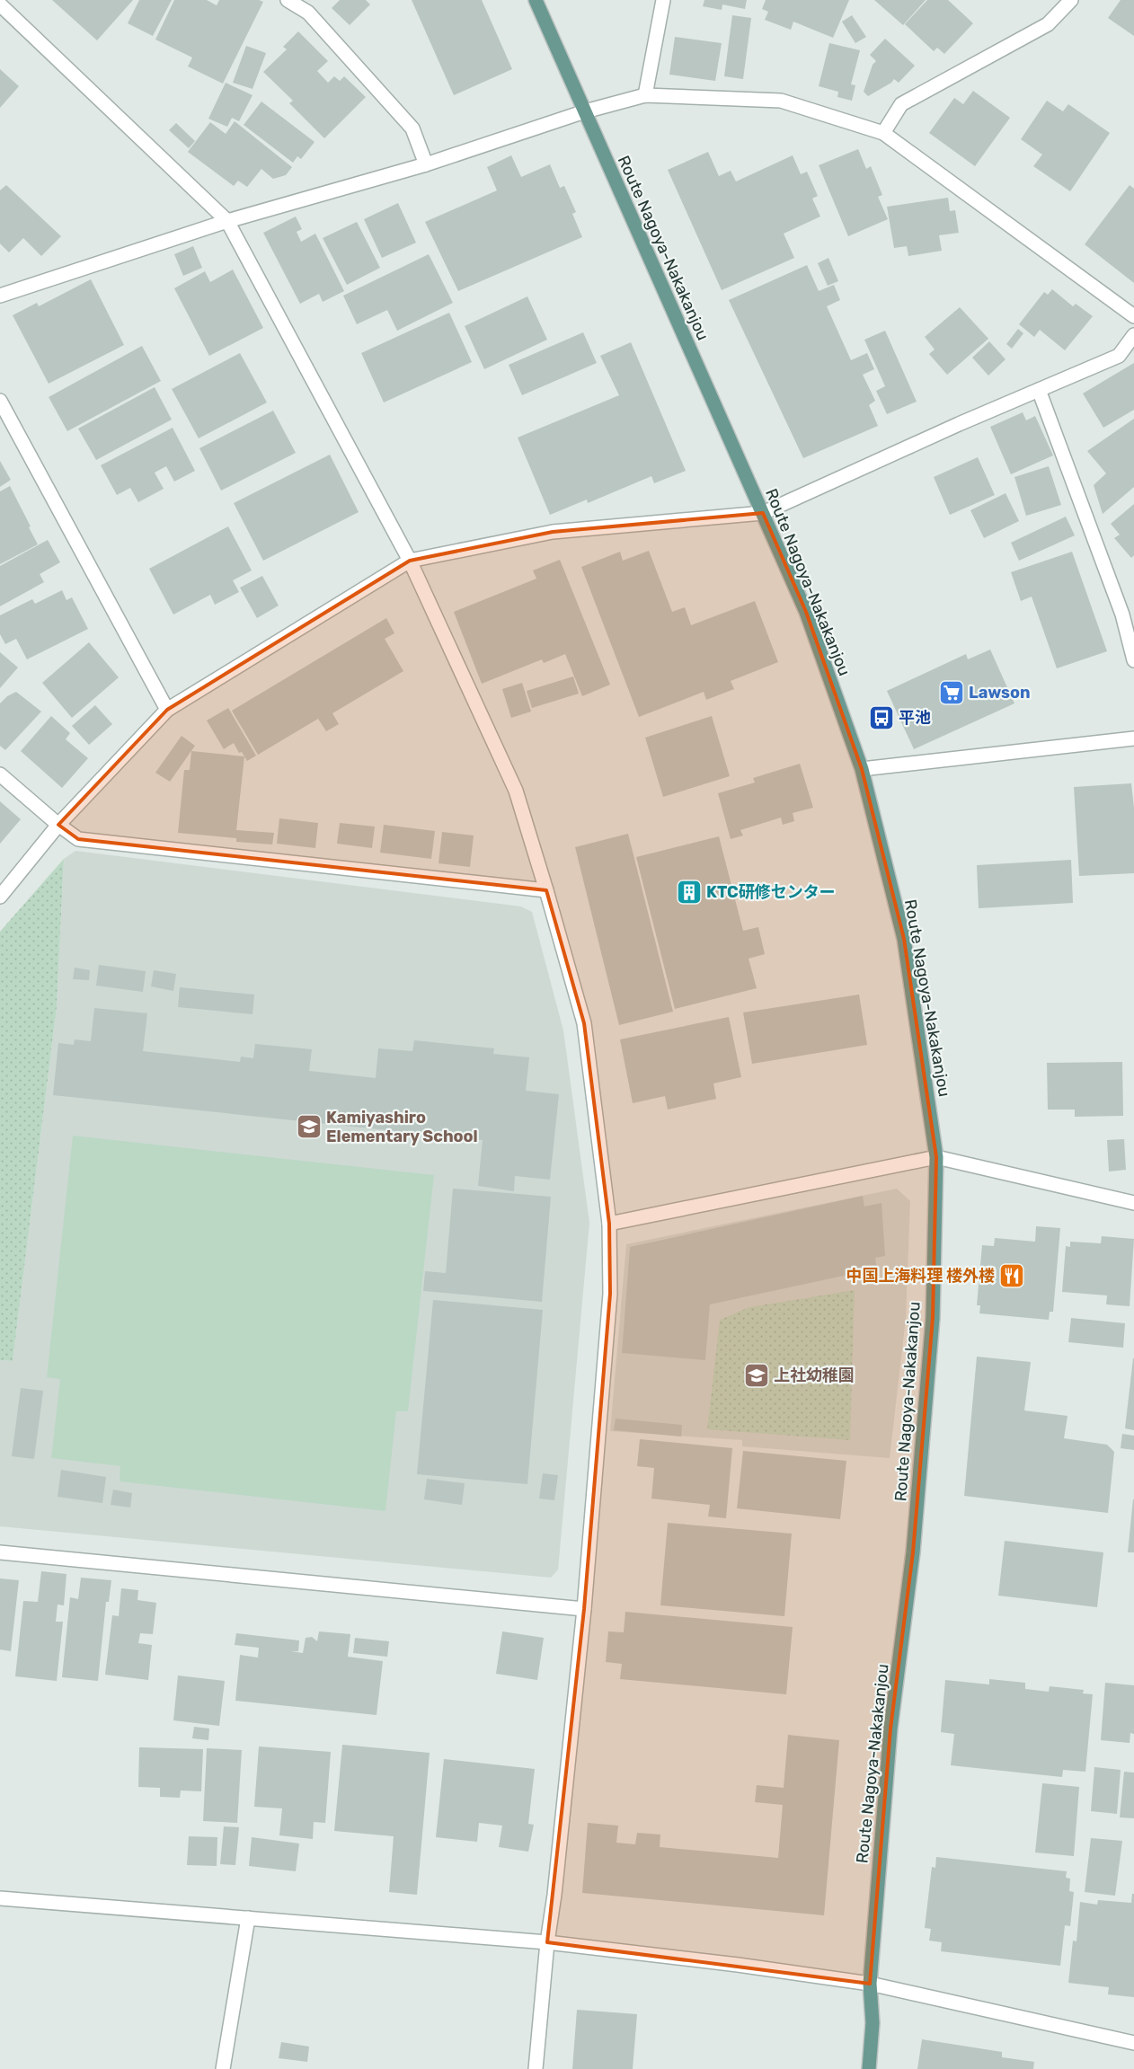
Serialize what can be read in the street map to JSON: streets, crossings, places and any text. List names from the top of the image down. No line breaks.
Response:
{"streets":{"main road":["Route Nagoya-Nakakanjou"]},"places":{"supermarket":["Lawson"],"bus stop":["平池"],"building":["KTC研修センター"],"school or university":["Kamiyashiro Elementary School","上社幼稚園"],"restaurant":["中国上海料理 楼外楼"]}}
